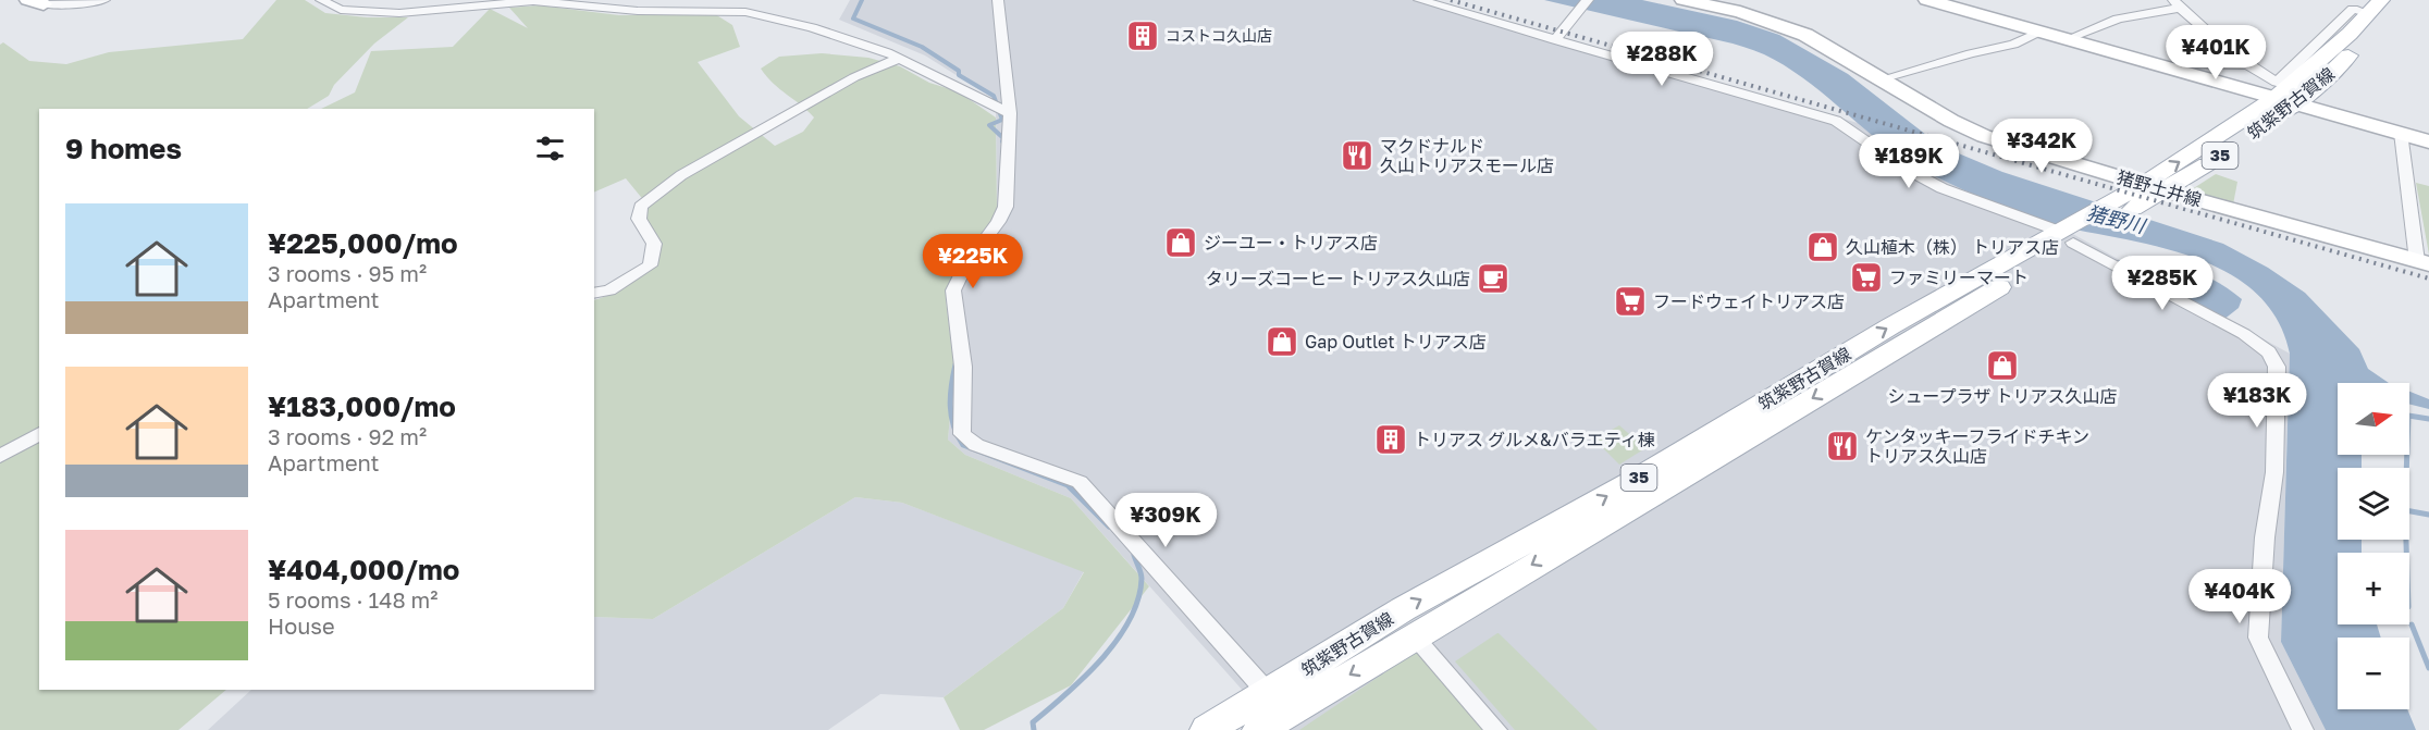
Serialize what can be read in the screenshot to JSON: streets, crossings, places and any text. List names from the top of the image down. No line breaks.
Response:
{"streets":{"main road":["筑紫野古賀線","35","猪野土井線"]},"crossings":[["筑紫野古賀線","猪野土井線"]],"water":["猪野川"],"places":{"building":["コストコ久山店","トリアス グルメ&バラエティ棟"],"restaurant":["マクドナルド 久山トリアスモール店","ケンタッキーフライドチキン トリアス久山店"],"shop":["ジーユー・トリアス店","久山植木（株） トリアス店","Gap Outlet トリアス店","シュープラザ トリアス久山店"],"supermarket":["ファミリーマート","フードウェイトリアス店"],"cafe":["タリーズコーヒー トリアス久山店"]},"north":"right","page":{"price":["¥401K","¥288K","¥342K","¥189K","¥225K","¥285K","¥183K","¥309K","¥404K"],"heading":"9 homes","list":[{"name":"¥225,000/mo","note":"3 rooms · 95 m² · Apartment"},{"name":"¥183,000/mo","note":"3 rooms · 92 m² · Apartment"},{"name":"¥404,000/mo","note":"5 rooms · 148 m² · House"}],"map_buttons":["+","−"]}}
